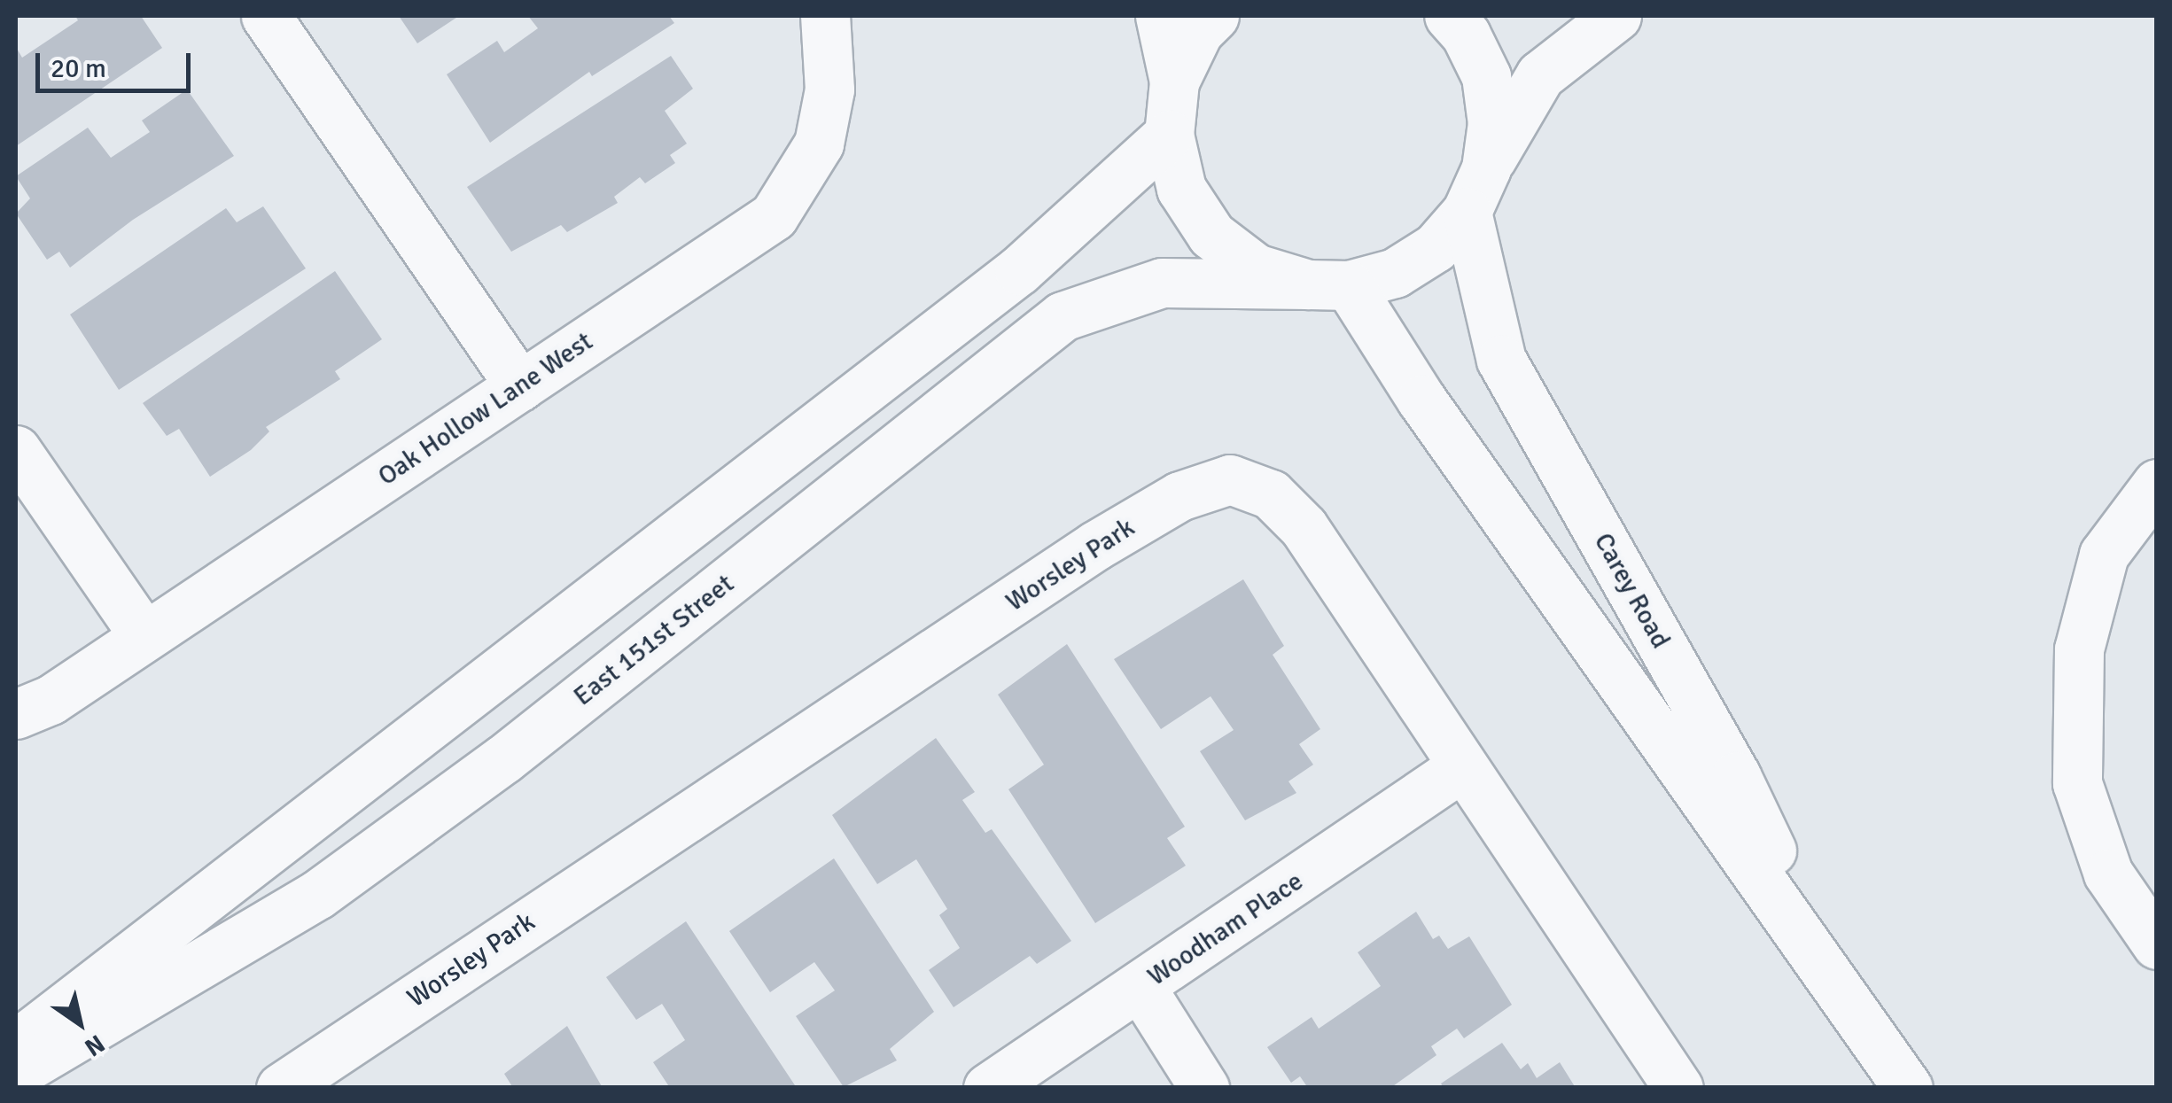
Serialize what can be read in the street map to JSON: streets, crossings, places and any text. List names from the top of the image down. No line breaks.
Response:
{"streets":{"street":["Oak Hollow Lane West","Worsley Park","Carey Road","East 151st Street","Woodham Place"]},"crossings":[["Worsley Park","Woodham Place"],["Carey Road","East 151st Street"]],"scale_bar":"20 m","north":"bottom right"}
